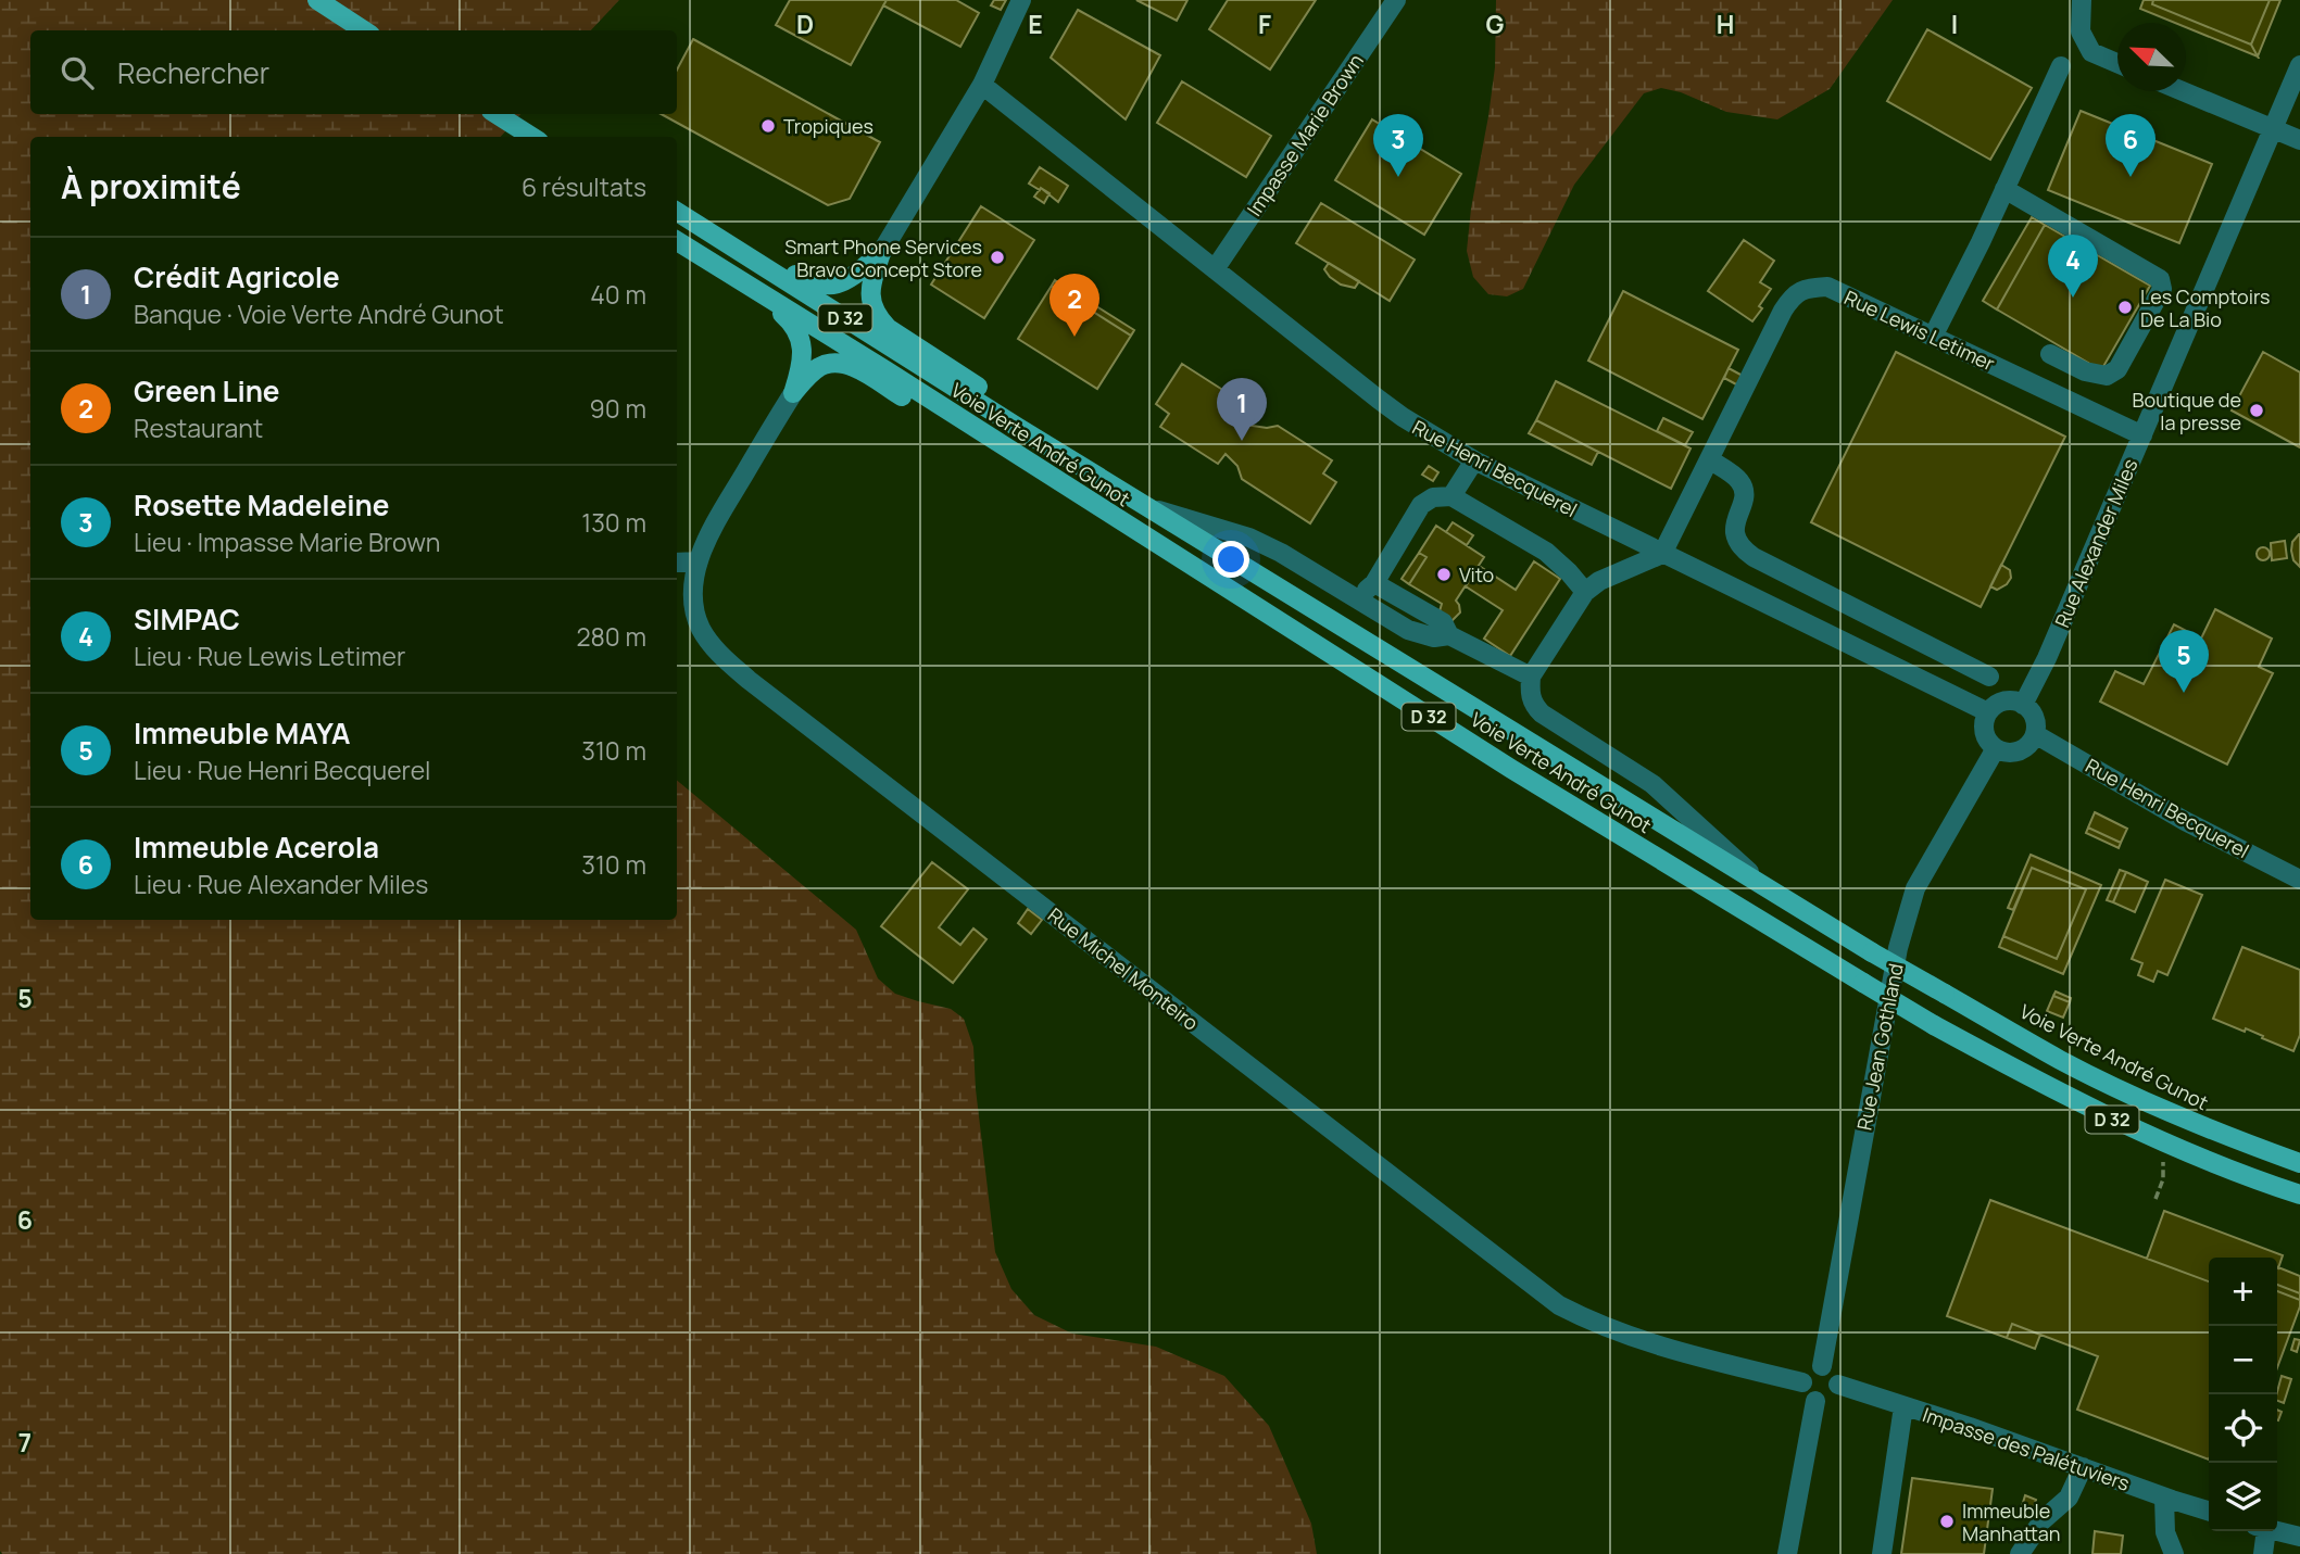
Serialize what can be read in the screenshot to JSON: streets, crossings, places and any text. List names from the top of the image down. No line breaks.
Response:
{"streets":{"main road":["D 32","Voie Verte André Gunot"],"street":["Impasse Marie Brown","Rue Lewis Letimer","Rue Henri Becquerel","Rue Alexander Miles","Rue Michel Monteiro","Rue Jean Gothland","Impasse des Palétuviers"]},"crossings":[["Impasse Marie Brown","Rue Henri Becquerel"],["Rue Lewis Letimer","Rue Henri Becquerel"],["Rue Lewis Letimer","Rue Alexander Miles"],["Rue Henri Becquerel","Rue Alexander Miles"],["Rue Henri Becquerel","Rue Jean Gothland"],["Rue Alexander Miles","Rue Jean Gothland"],["Rue Michel Monteiro","Rue Jean Gothland"],["Rue Michel Monteiro","Impasse des Palétuviers"],["Rue Jean Gothland","Impasse des Palétuviers"]],"places":["Tropiques","Smart Phone Services Bravo Concept Store","Les Comptoirs De La Bio","Boutique de la presse","Vito","Immeuble Manhattan"],"north":"top left","page":{"search":"Rechercher","pins":["3","6","4","2","1","5"],"heading":["À proximité","6 résultats"],"list":[{"mark":"1","name":"Crédit Agricole","note":"Banque · Voie Verte André Gunot","value":"40 m"},{"mark":"2","name":"Green Line","note":"Restaurant","value":"90 m"},{"mark":"3","name":"Rosette Madeleine","note":"Lieu · Impasse Marie Brown","value":"130 m"},{"mark":"4","name":"SIMPAC","note":"Lieu · Rue Lewis Letimer","value":"280 m"},{"mark":"5","name":"Immeuble MAYA","note":"Lieu · Rue Henri Becquerel","value":"310 m"},{"mark":"6","name":"Immeuble Acerola","note":"Lieu · Rue Alexander Miles","value":"310 m"}],"map_buttons":["+","−"]},"grid":{"columns":["D","E","F","G","H","I"],"rows":["5","6","7"]}}
